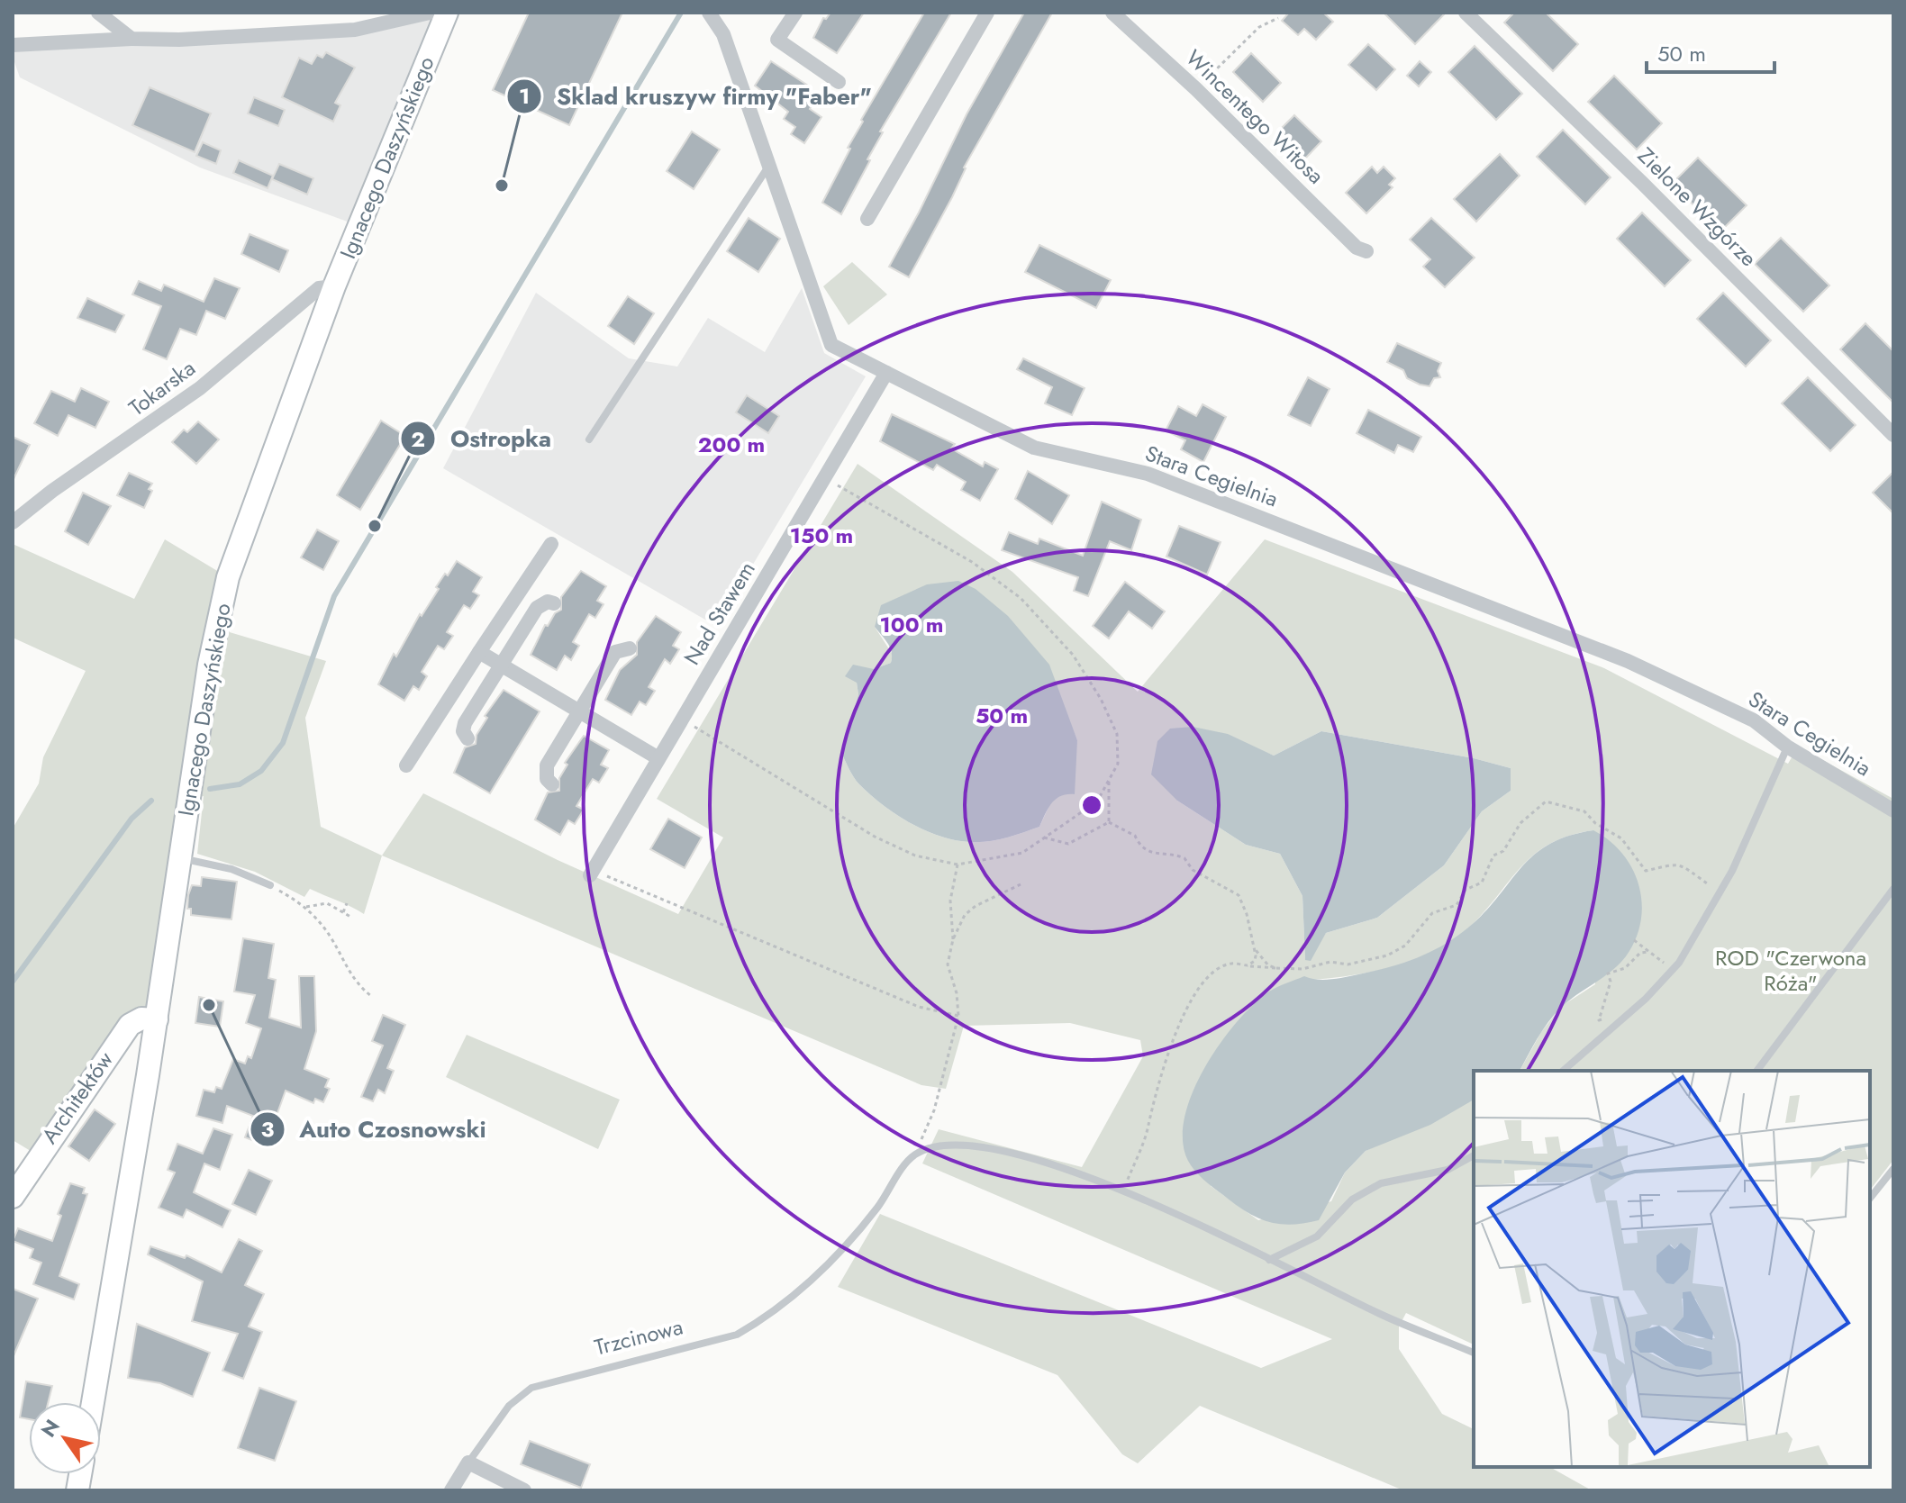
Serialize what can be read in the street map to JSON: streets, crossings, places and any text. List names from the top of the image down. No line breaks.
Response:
{"streets":{"main road":["Ignacego Daszyńskiego","Architektów"],"street":["Wincentego Witosa","Zielone Wzgórze","Tokarska","Stara Cegielnia","Nad Stawem","Trzcinowa"]},"crossings":[["Ignacego Daszyńskiego","Tokarska"],["Ignacego Daszyńskiego","Architektów"],["Stara Cegielnia","Nad Stawem"]],"parks":["ROD \"Czerwona Róża\""],"places":["Sklad kruszyw firmy \"Faber\"","Ostropka","Auto Czosnowski"],"scale_bar":"50 m","north":"top left","rings":["200 m","150 m","100 m","50 m"]}
